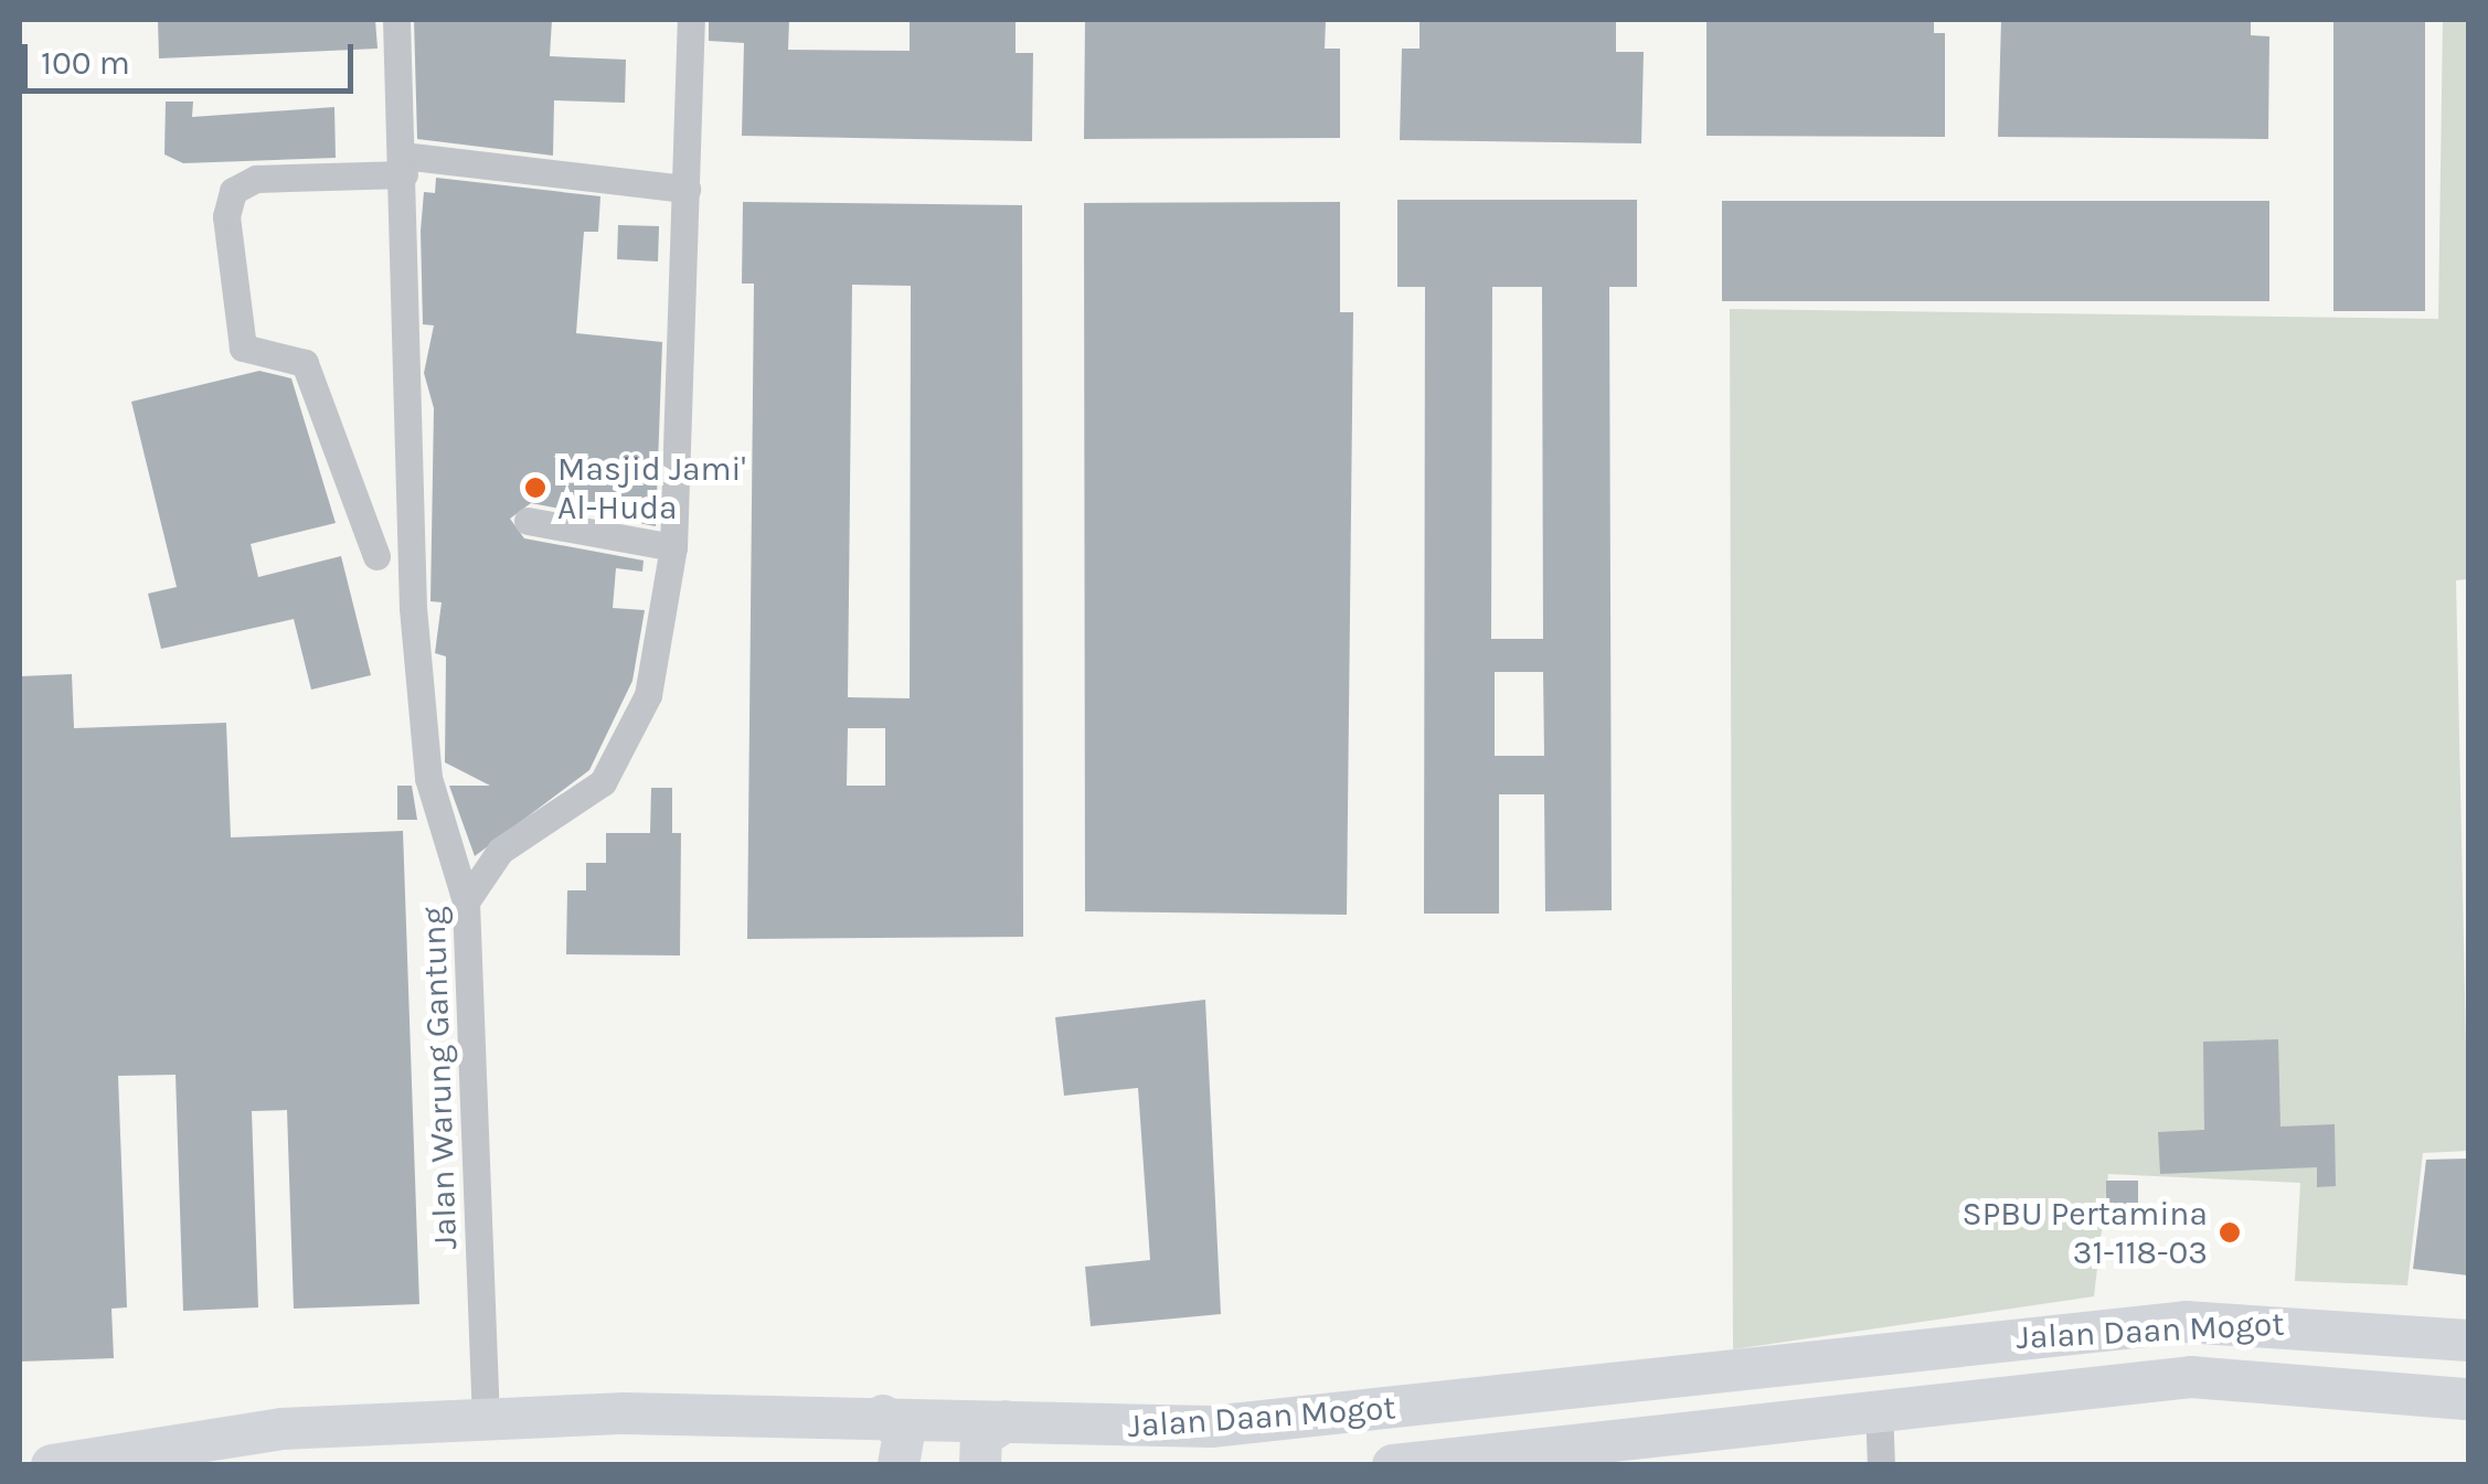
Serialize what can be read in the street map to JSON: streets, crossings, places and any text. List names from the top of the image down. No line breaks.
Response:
{"streets":{"highway":["Jalan Daan Mogot"],"street":["Jalan Warung Gantung"]},"crossings":[["Jalan Warung Gantung","Jalan Daan Mogot"]],"places":["Masjid Jami' Al-Huda","SPBU Pertamina 31-118-03"],"scale_bar":"100 m"}
